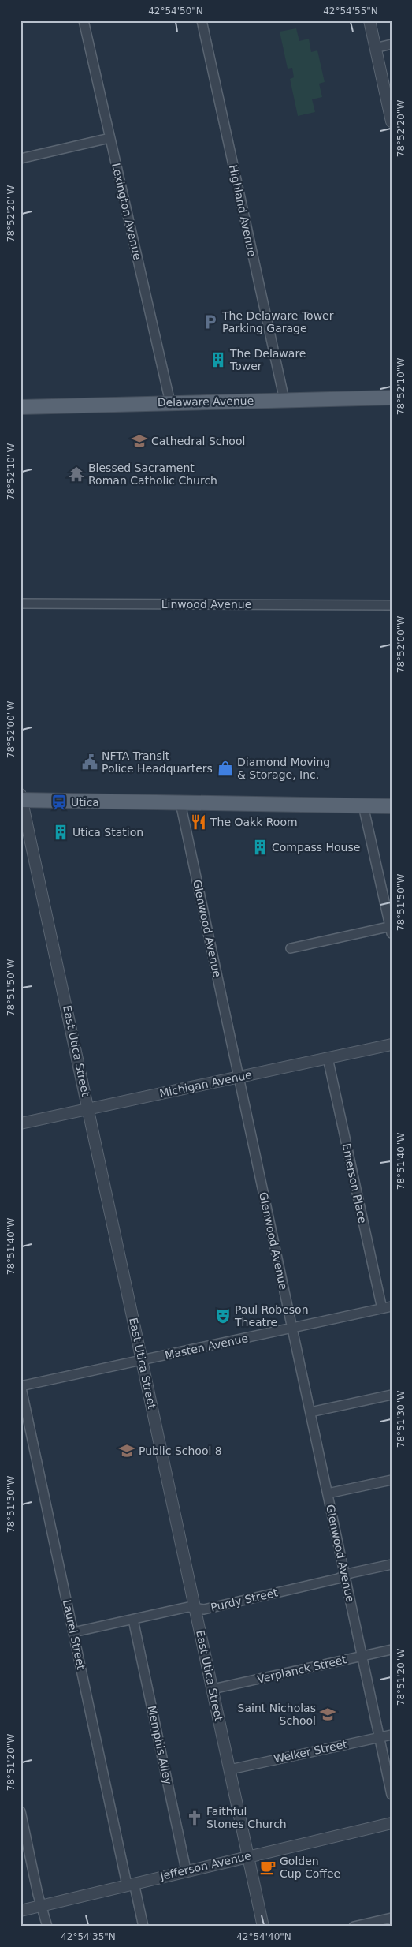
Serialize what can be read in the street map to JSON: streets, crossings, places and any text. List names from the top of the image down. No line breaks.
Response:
{"streets":{"main road":["Delaware Avenue"],"street":["Highland Avenue","Lexington Avenue","Linwood Avenue","Glenwood Avenue","East Utica Street","Michigan Avenue","Emerson Place","Masten Avenue","Purdy Street","Laurel Street","Verplanck Street","Memphis Alley","Welker Street","Jefferson Avenue"]},"crossings":[["Highland Avenue","Delaware Avenue"],["Lexington Avenue","Delaware Avenue"],["Glenwood Avenue","Michigan Avenue"],["Glenwood Avenue","Masten Avenue"],["Glenwood Avenue","Purdy Street"],["Glenwood Avenue","Verplanck Street"],["Glenwood Avenue","Welker Street"],["East Utica Street","Michigan Avenue"],["East Utica Street","Masten Avenue"],["East Utica Street","Purdy Street"],["East Utica Street","Verplanck Street"],["East Utica Street","Welker Street"],["East Utica Street","Jefferson Avenue"],["Michigan Avenue","Emerson Place"],["Emerson Place","Masten Avenue"],["Masten Avenue","Laurel Street"],["Purdy Street","Laurel Street"],["Purdy Street","Memphis Alley"],["Laurel Street","Jefferson Avenue"],["Memphis Alley","Jefferson Avenue"]],"places":{"parking":["The Delaware Tower Parking Garage"],"building":["The Delaware Tower","Utica Station","Compass House"],"school or university":["Cathedral School","Public School 8","Saint Nicholas School"],"temple":["Blessed Sacrament Roman Catholic Church"],"public building":["NFTA Transit Police Headquarters"],"shop":["Diamond Moving & Storage, Inc."],"station":["Utica"],"restaurant":["The Oakk Room"],"theatre":["Paul Robeson Theatre"],"church":["Faithful Stones Church"],"cafe":["Golden Cup Coffee"]},"coordinates":["42°54'50\"N","42°54'55\"N","78°52'20\"W","78°52'10\"W","78°52'00\"W","78°51'50\"W","78°51'40\"W","78°51'30\"W","78°51'20\"W","42°54'35\"N","42°54'40\"N"]}
